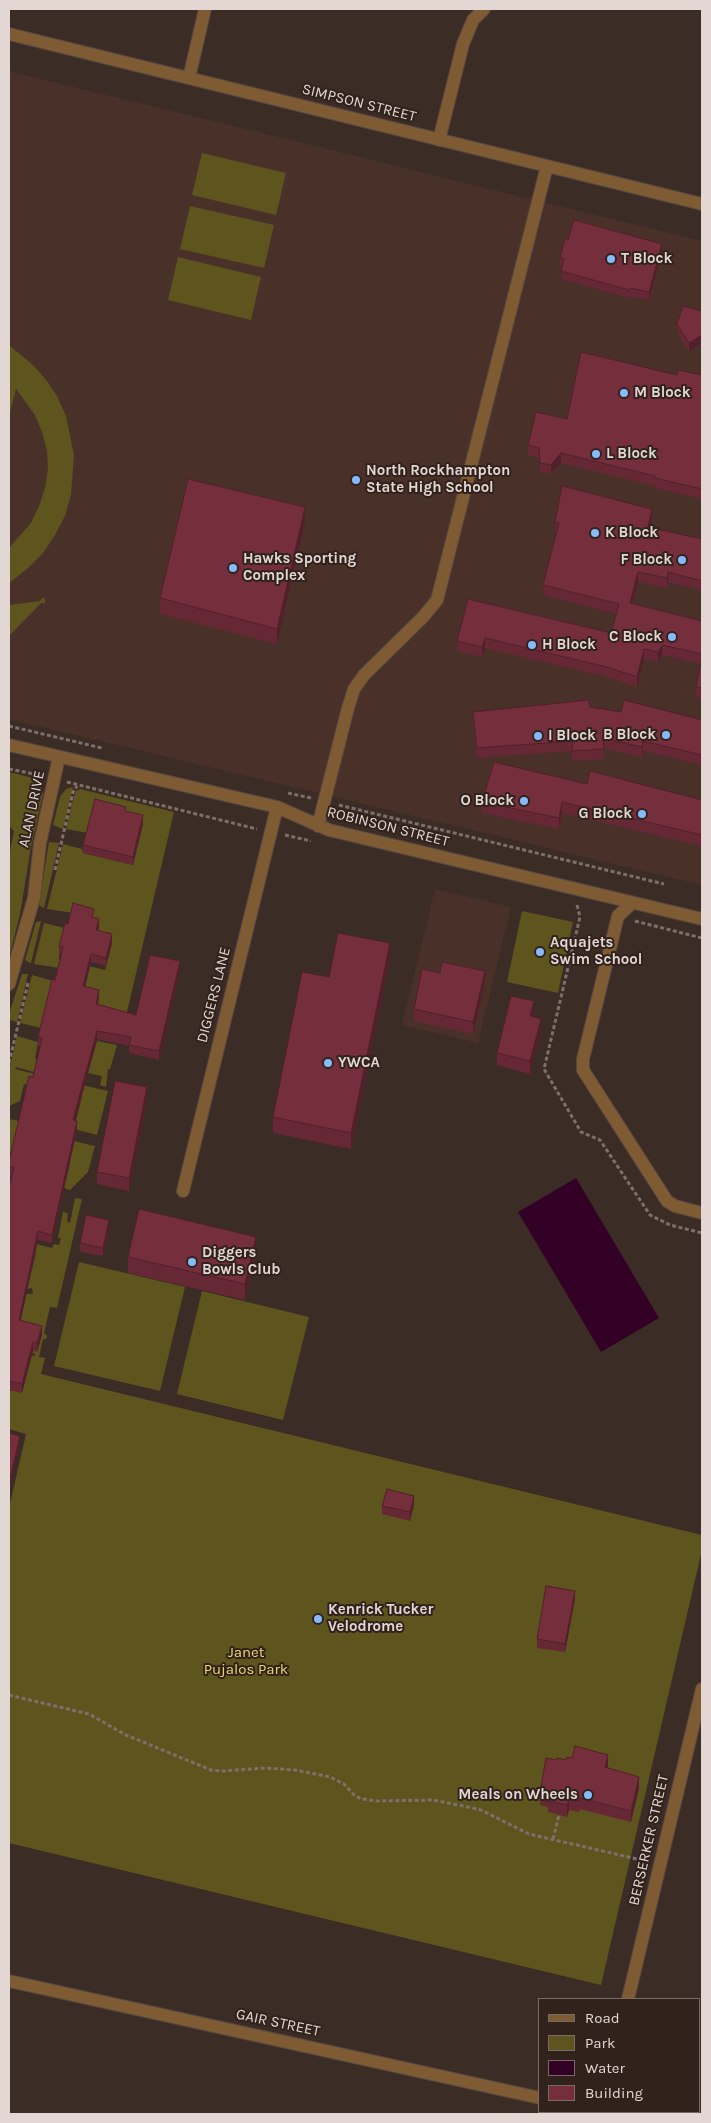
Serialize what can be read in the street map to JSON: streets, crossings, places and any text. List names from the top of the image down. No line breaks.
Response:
{"streets":{"street":["SIMPSON STREET","ALAN DRIVE","ROBINSON STREET","DIGGERS LANE","BERSERKER STREET","GAIR STREET"]},"crossings":[["ALAN DRIVE","ROBINSON STREET"],["ROBINSON STREET","DIGGERS LANE"]],"parks":["Janet Pujalos Park"],"places":["T Block","M Block","L Block","North Rockhampton State High School","K Block","F Block","Hawks Sporting Complex","C Block","H Block","B Block","I Block","O Block","G Block","Aquajets Swim School","YWCA","Diggers Bowls Club","Kenrick Tucker Velodrome","Meals on Wheels"],"legend":["Road","Park","Water","Building"]}
